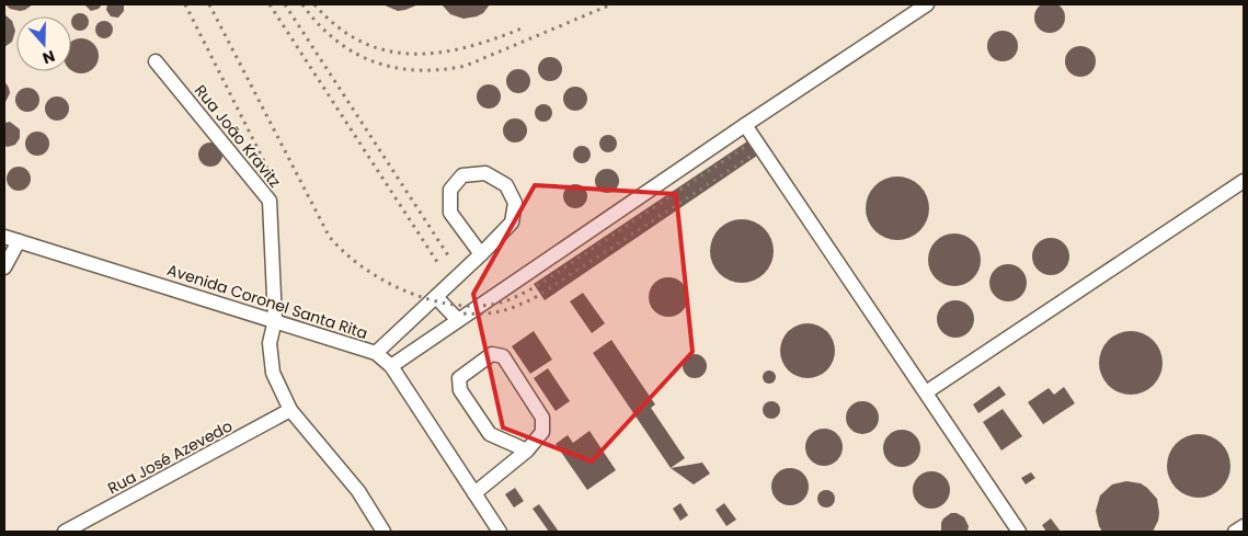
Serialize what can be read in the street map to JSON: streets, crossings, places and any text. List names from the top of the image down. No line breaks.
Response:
{"streets":{"street":["Rua João Kravitz","Avenida Coronel Santa Rita","Rua José Azevedo"]},"crossings":[["Rua João Kravitz","Avenida Coronel Santa Rita"],["Rua João Kravitz","Rua José Azevedo"]],"north":"bottom"}
